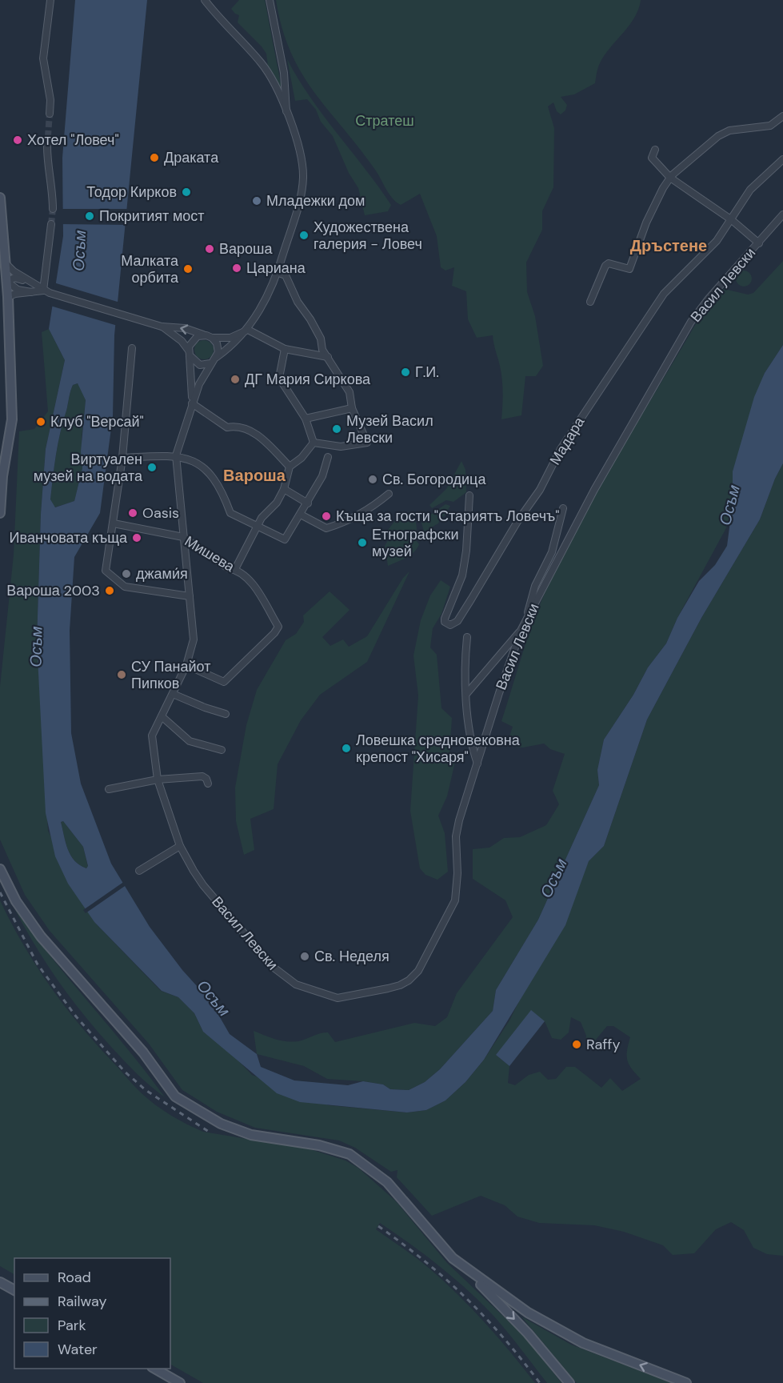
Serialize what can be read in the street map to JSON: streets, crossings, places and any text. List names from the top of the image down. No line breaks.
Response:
{"streets":{"street":["Васил Левски","Мадара","Мишева"]},"crossings":[["Васил Левски","Мишева"]],"districts":["Дръстене","Вароша"],"water":["Осъм"],"parks":["Стратеш"],"places":["Хотел \"Ловеч\"","Драката","Тодор Кирков","Младежки дом","Покритият мост","Художествена галерия - Ловеч","Вароша","Цариана","Малката орбита","Г.И.","ДГ Мария Сиркова","Клуб \"Версай\"","Музей Васил Левски","Виртуален музей на водата","Св. Богородица","Oasis","Къща за гости \"Стариятъ Ловечъ\"","Иванчовата къща","Етнографски музей","джами́я","Вароша 2003","СУ Панайот Пипков","Ловешка средновековна крепост \"Хисаря\"","Св. Неделя","Raffy"],"legend":["Road","Railway","Park","Water"]}
